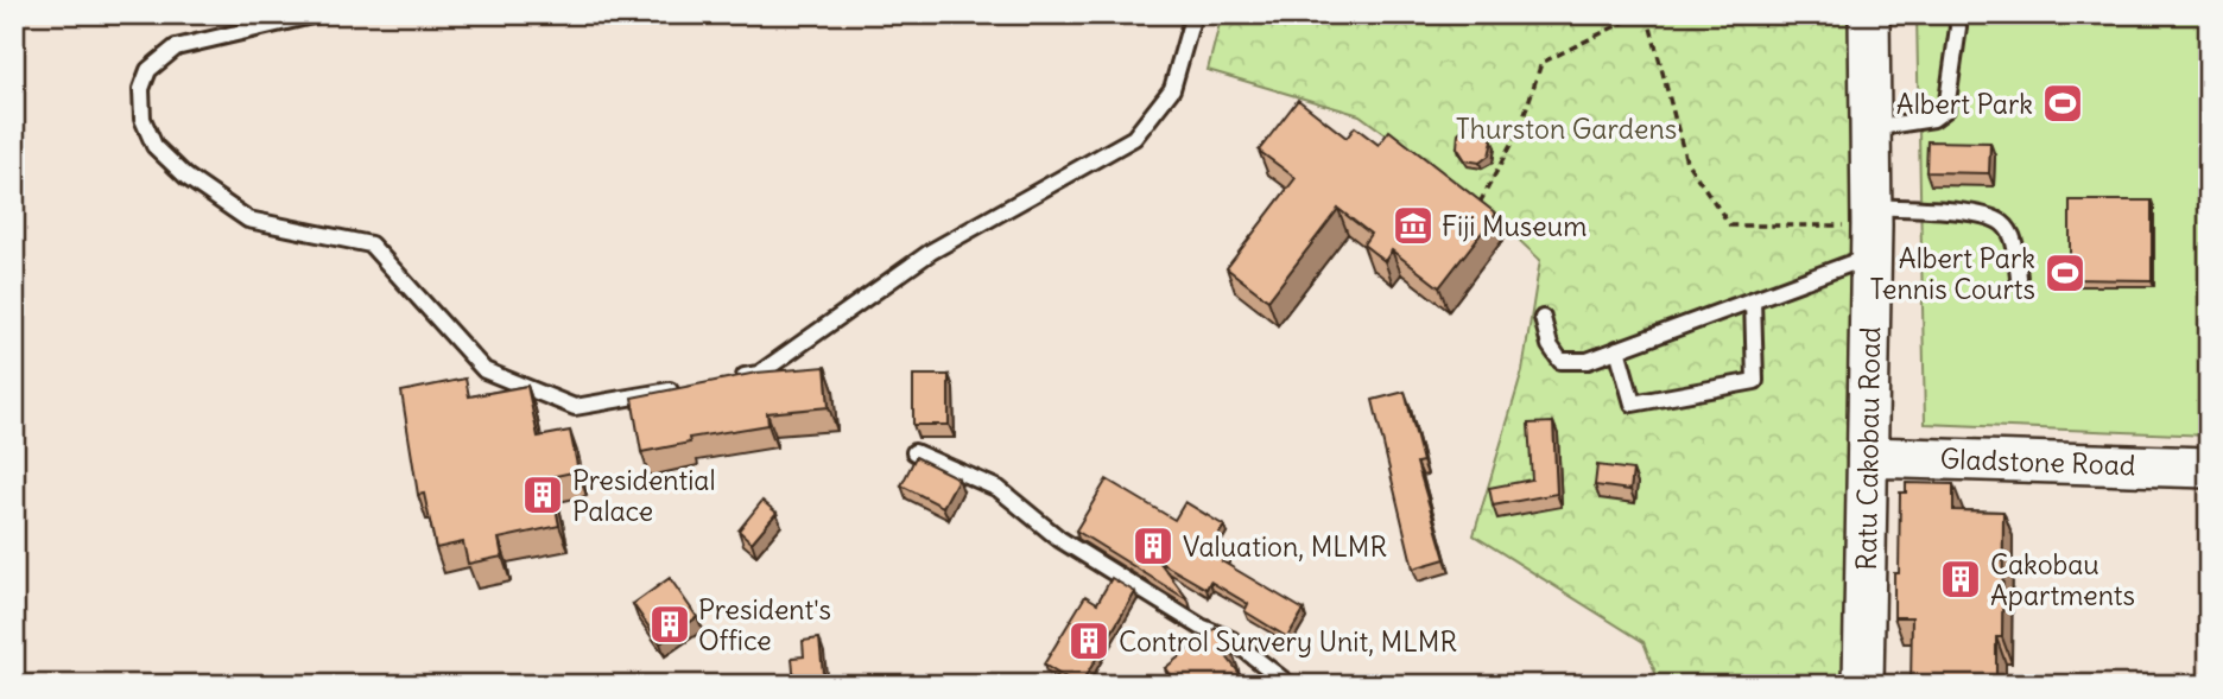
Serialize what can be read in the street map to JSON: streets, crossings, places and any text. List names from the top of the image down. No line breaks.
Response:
{"streets":{"main road":["Ratu Cakobau Road","Gladstone Road"]},"crossings":[["Ratu Cakobau Road","Gladstone Road"]],"parks":["Thurston Gardens"],"places":{"sports":["Albert Park","Albert Park Tennis Courts"],"museum":["Fiji Museum"],"building":["Presidential Palace","Valuation, MLMR","Cakobau Apartments","President's Office","Control Survery Unit, MLMR"]}}
